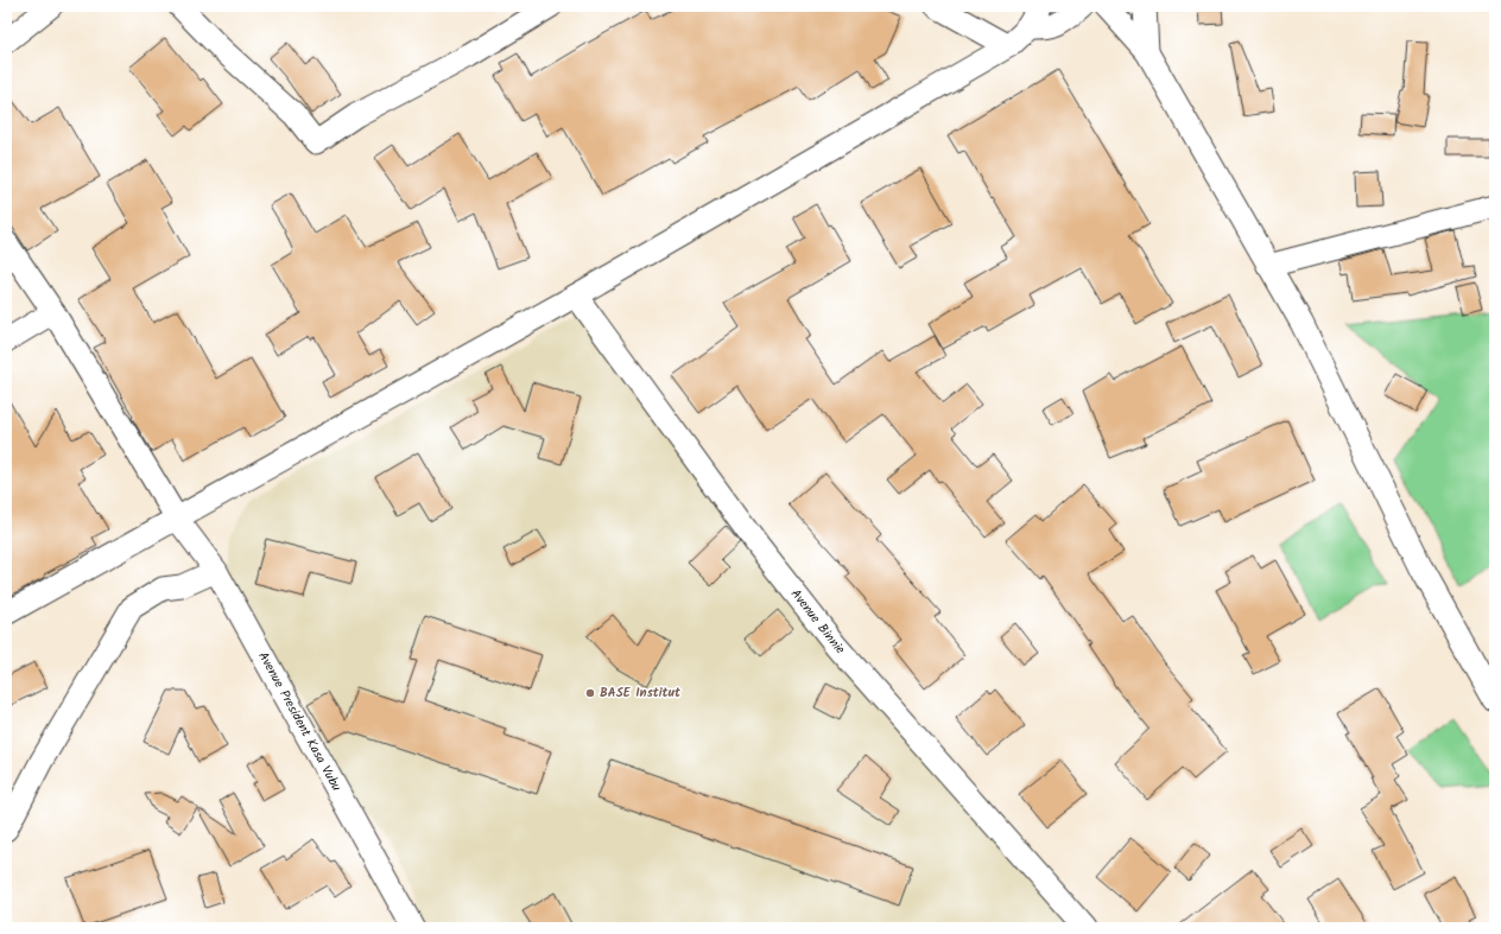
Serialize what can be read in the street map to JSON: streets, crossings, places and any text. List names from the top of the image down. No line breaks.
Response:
{"streets":{"street":["Avenue Binnie","Avenue President Kasa Vubu"]},"places":["BASE Institut"]}
